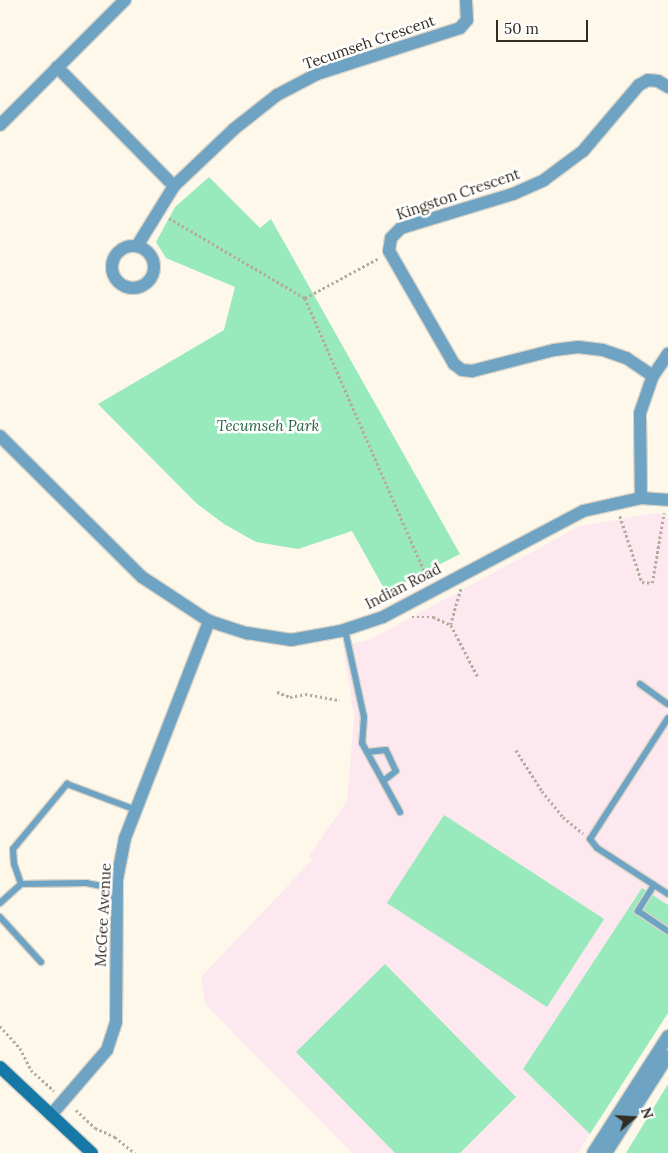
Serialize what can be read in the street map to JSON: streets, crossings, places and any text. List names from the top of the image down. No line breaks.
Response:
{"streets":{"street":["Tecumseh Crescent","Kingston Crescent","Indian Road","McGee Avenue"]},"crossings":[["Indian Road","McGee Avenue"]],"parks":["Tecumseh Park"],"scale_bar":"50 m","north":"right"}
